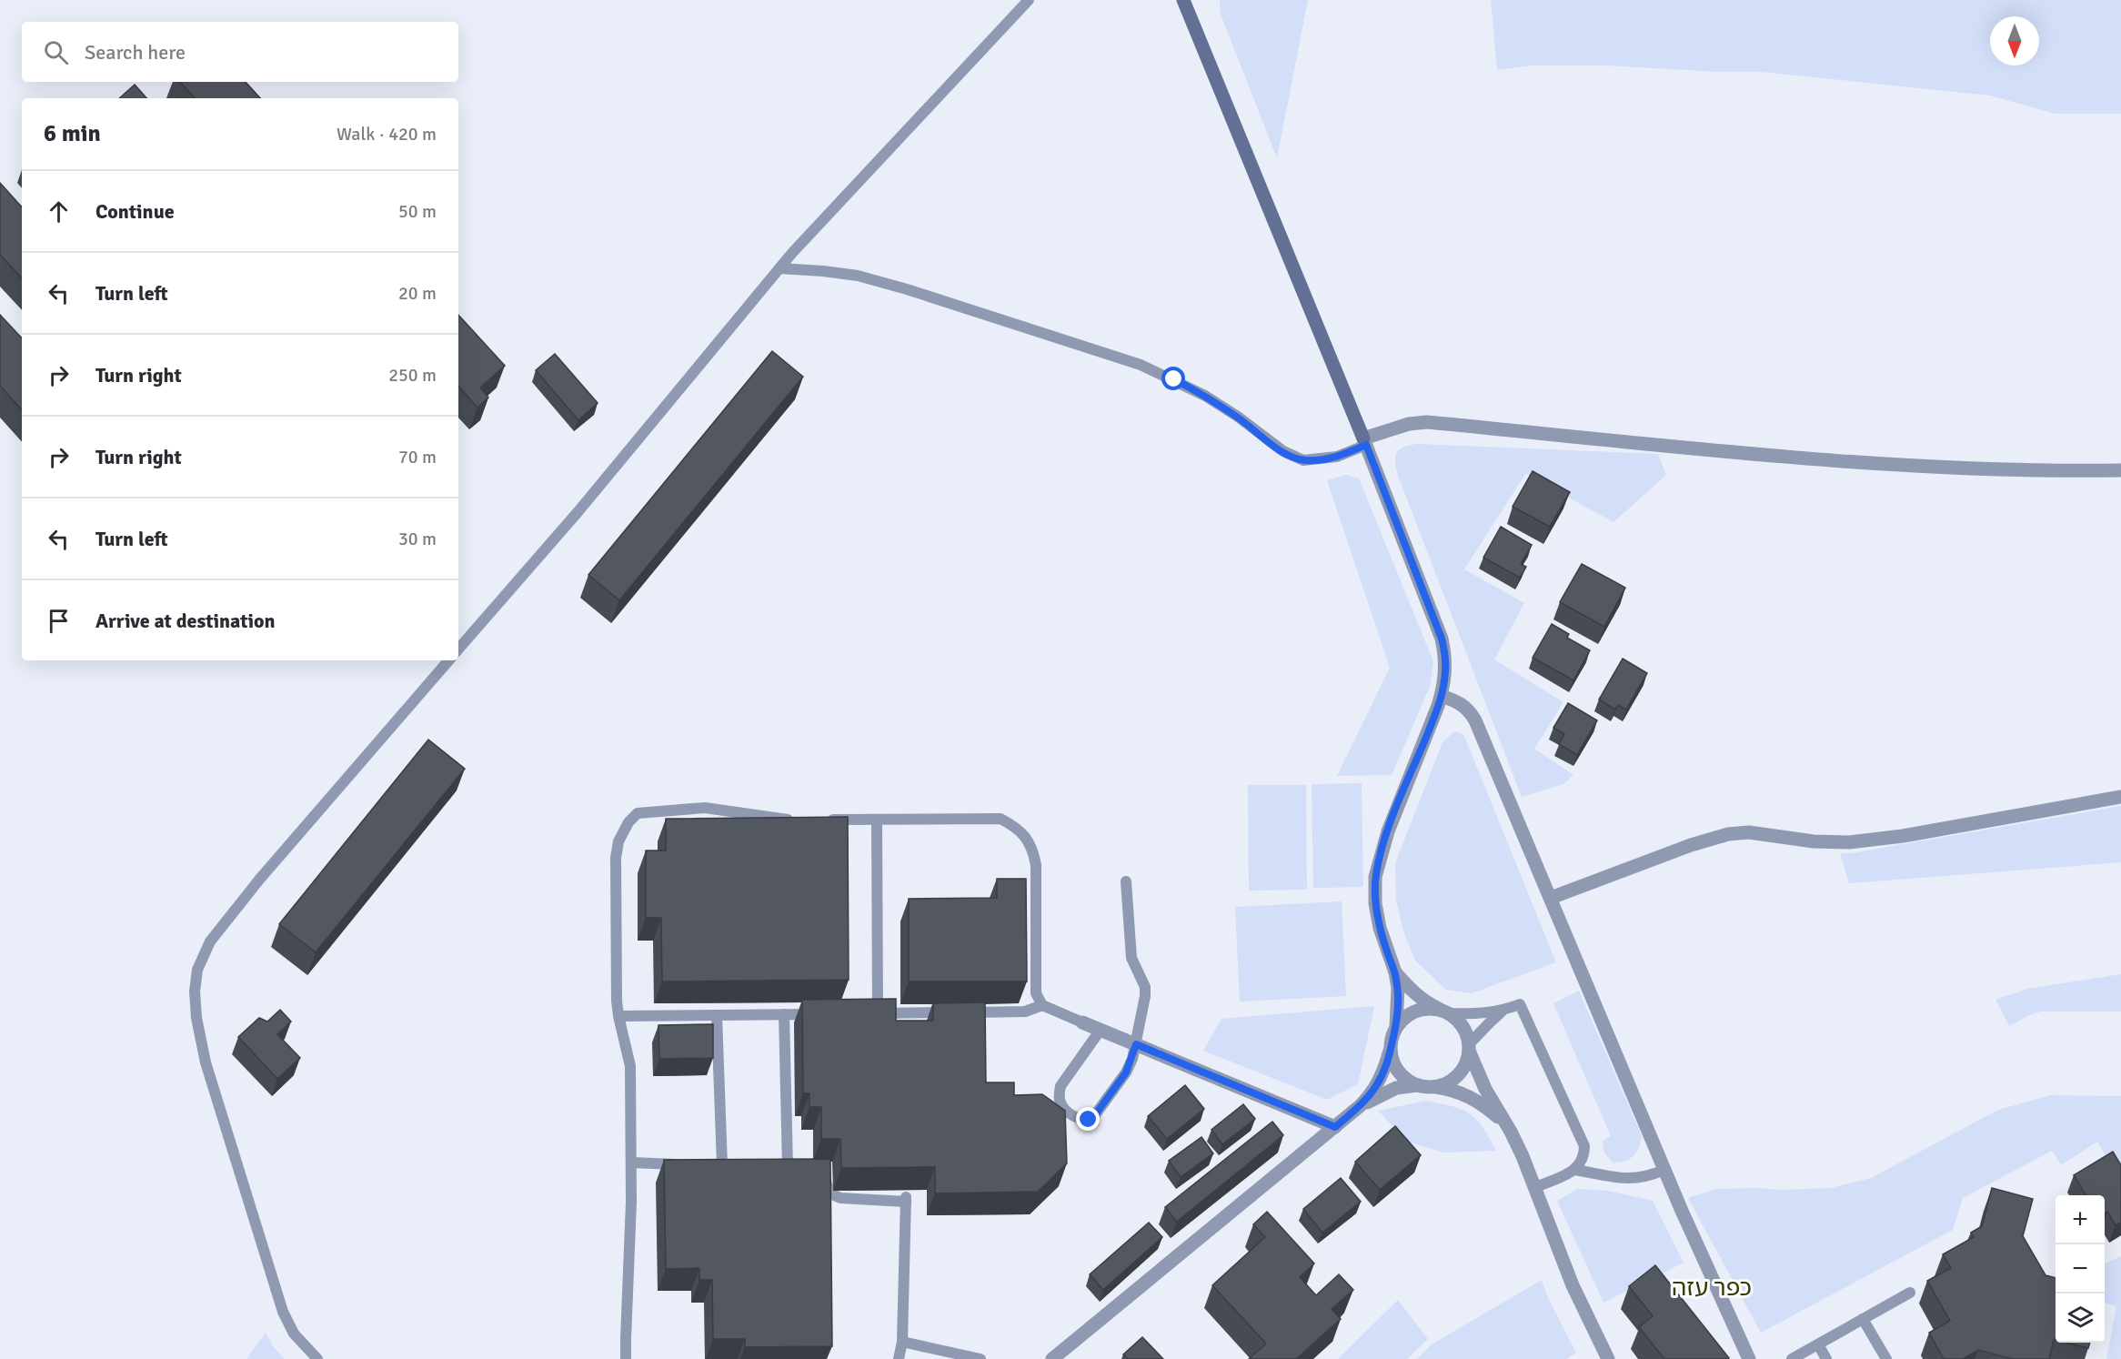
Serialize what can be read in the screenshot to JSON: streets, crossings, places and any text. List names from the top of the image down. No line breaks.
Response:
{"districts":["כפר עזה"],"north":"bottom","page":{"search":"Search here","heading":["6 min","Walk · 420 m"],"list":[["Continue","50 m"],["Turn left","20 m"],["Turn right","250 m"],["Turn right","70 m"],["Turn left","30 m"],"Arrive at destination"],"map_buttons":["+","−"]}}
